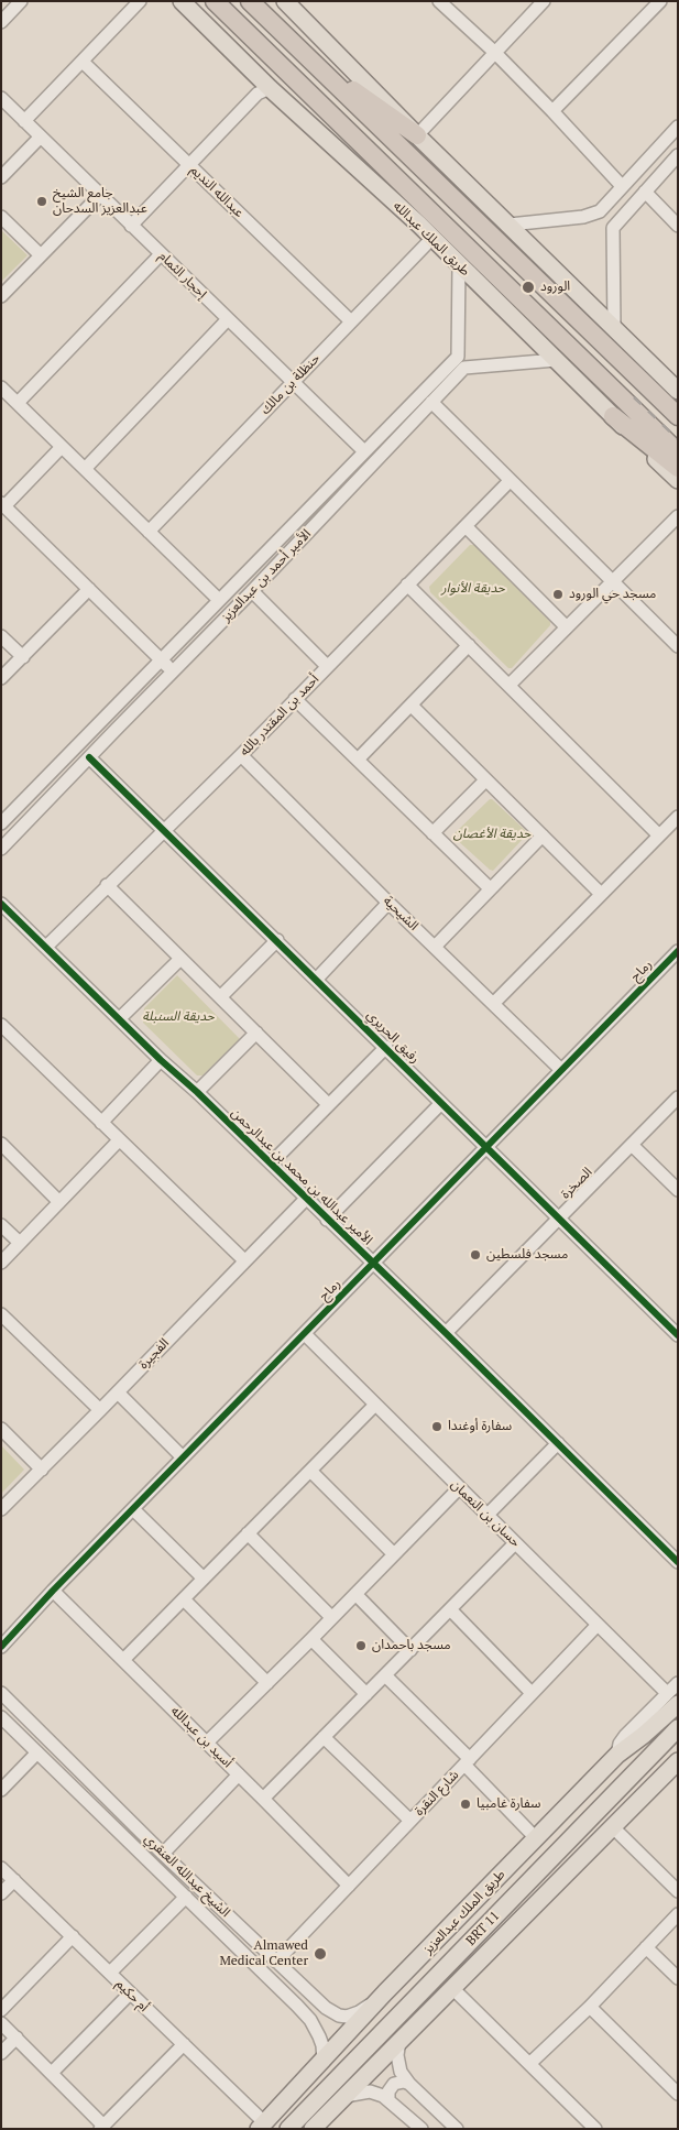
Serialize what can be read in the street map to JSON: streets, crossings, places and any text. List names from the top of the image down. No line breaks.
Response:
{"streets":{"highway":["طريق الملك عبدالله"],"main road":["طريق الملك عبدالعزيز","BRT 11"],"street":["عبدالله النديم","إحجار الثمام","حنظلة بن مالك","الأمير أحمد بن عبدالعزيز","أحمد بن المقتدر بالله","الشيحية","رماح","رفيق الحريري","الأمير عبدالله بن محمد بن عبدالرحمن","الصخرة","الفجيرة","حسان بن النعمان","أسيد بن عبدالله","شارع النقرة","الشيخ عبدالله العنقري","أم حكيم"]},"crossings":[["عبدالله النديم","حنظلة بن مالك"],["طريق الملك عبدالله","حنظلة بن مالك"],["طريق الملك عبدالله","الأمير أحمد بن عبدالعزيز"],["إحجار الثمام","حنظلة بن مالك"],["إحجار الثمام","الأمير أحمد بن عبدالعزيز"],["الأمير أحمد بن عبدالعزيز","رفيق الحريري"],["أحمد بن المقتدر بالله","الشيحية"],["أحمد بن المقتدر بالله","رفيق الحريري"],["أحمد بن المقتدر بالله","الأمير عبدالله بن محمد بن عبدالرحمن"],["الشيحية","رماح"],["رماح","رفيق الحريري"],["رماح","الأمير عبدالله بن محمد بن عبدالرحمن"],["رماح","حسان بن النعمان"],["رماح","أسيد بن عبدالله"],["رفيق الحريري","الصخرة"],["الأمير عبدالله بن محمد بن عبدالرحمن","الصخرة"],["الأمير عبدالله بن محمد بن عبدالرحمن","الفجيرة"],["حسان بن النعمان","شارع النقرة"],["حسان بن النعمان","طريق الملك عبدالعزيز"],["أسيد بن عبدالله","شارع النقرة"],["شارع النقرة","الشيخ عبدالله العنقري"],["الشيخ عبدالله العنقري","طريق الملك عبدالعزيز"],["طريق الملك عبدالعزيز","أم حكيم"]],"parks":["حديقة الأنوار","حديقة الأغصان","حديقة السنبلة"],"places":["جامع الشيخ عبدالعزيز السدحان","الورود","مسجد حي الورود","مسجد فلسطين","سفارة أوغندا","مسجد باحمدان","سفارة غامبيا","Almawed Medical Center"]}
